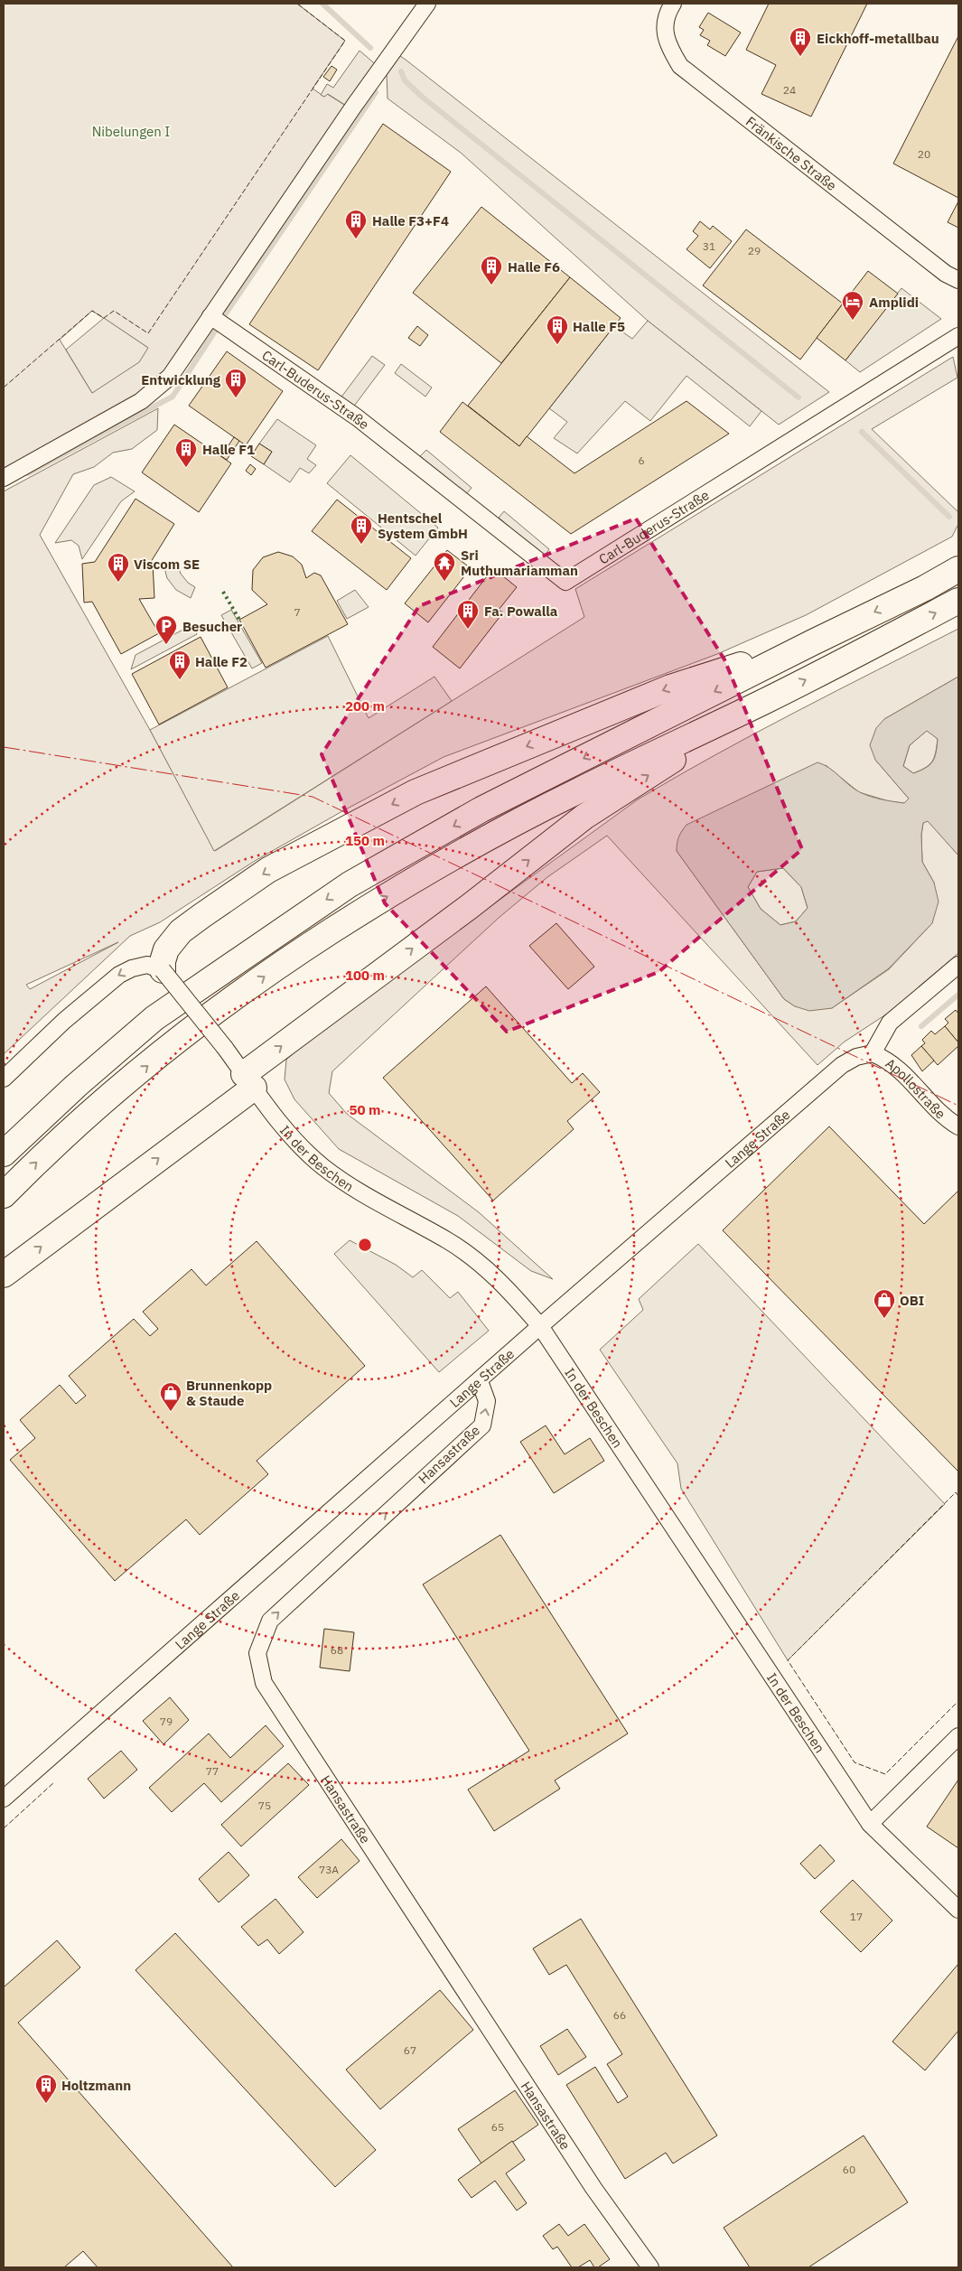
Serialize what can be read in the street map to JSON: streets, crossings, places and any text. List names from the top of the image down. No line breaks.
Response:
{"streets":{"street":["Fränkische Straße","Carl-Buderus-Straße","Apollostraße","Lange Straße","In der Beschen","Hansastraße"]},"crossings":[["Apollostraße","Lange Straße"],["Lange Straße","In der Beschen"],["Lange Straße","Hansastraße"]],"one_way":["Hansastraße"],"parks":["Nibelungen I"],"places":{"building":["Eickhoff-metallbau","Halle F3+F4","Halle F6","Halle F5","Entwicklung","Halle F1","Hentschel System GmbH","Viscom SE","Fa. Powalla","Halle F2","Holtzmann"],"hotel":["Amplidi"],"temple":["Sri Muthumariamman"],"parking":["Besucher"],"shop":["OBI","Brunnenkopp & Staude"]},"house_numbers":["24","20","31","29","6","7","68","79","77","75","73A","17","66","67","65","60"],"rings":["200 m","150 m","100 m","50 m"]}
